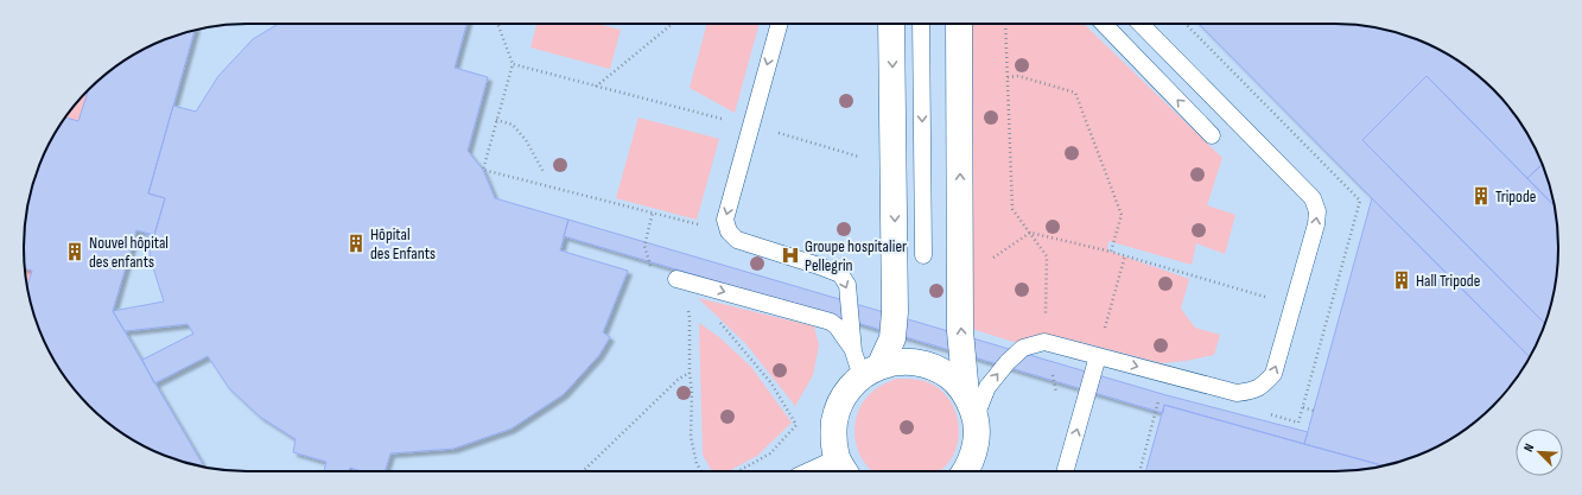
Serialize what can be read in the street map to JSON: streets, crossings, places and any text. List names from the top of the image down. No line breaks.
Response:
{"places":{"building":["Tripode","Hôpital des Enfants","Nouvel hôpital des enfants","Hall Tripode"],"hospital":["Groupe hospitalier Pellegrin"]},"north":"top left"}
